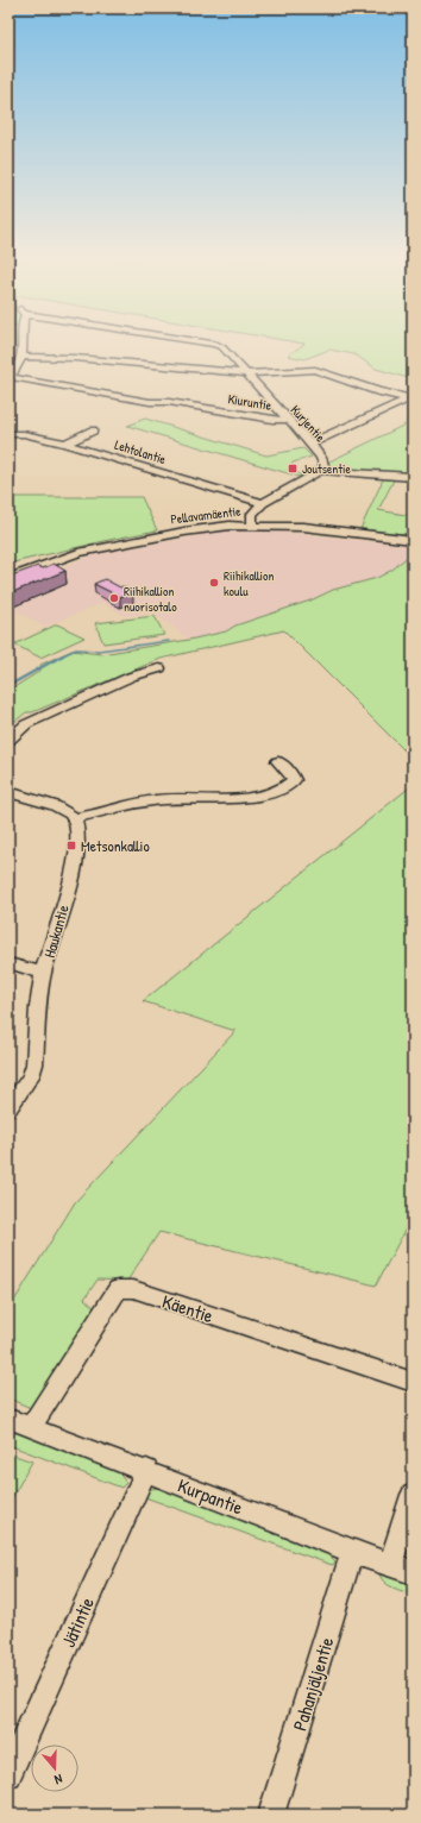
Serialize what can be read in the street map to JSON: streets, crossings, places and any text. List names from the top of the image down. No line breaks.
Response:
{"streets":{"street":["Kiuruntie","Kurjentie","Lehtolantie","Pellavamäentie","Haukantie","Käentie","Kurpantie","Jätintie","Pahanjäljentie"]},"crossings":[["Kiuruntie","Kurjentie"],["Käentie","Kurpantie"],["Kurpantie","Jätintie"],["Kurpantie","Pahanjäljentie"]],"places":{"transit":["Joutsentie","Metsonkallio"],"other":["Riihikallion koulu","Riihikallion nuorisotalo"]},"north":"bottom"}
